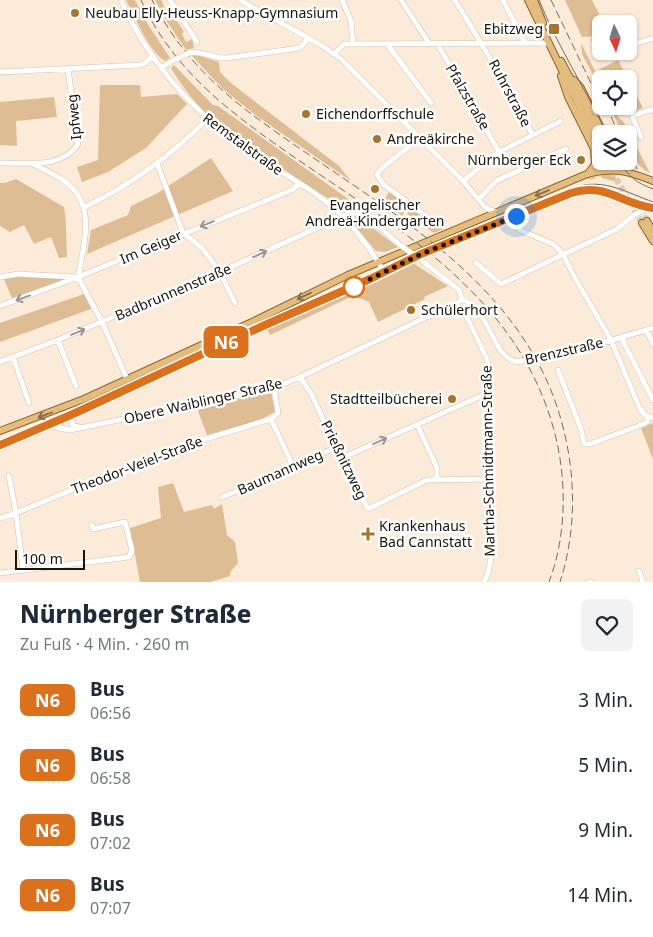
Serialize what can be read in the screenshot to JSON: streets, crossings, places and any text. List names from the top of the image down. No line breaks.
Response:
{"streets":{"street":["Ruhrstraße","Pfalzstraße","Ipfweg","Remstalstraße","Im Geiger","Badbrunnenstraße","Brenzstraße","Obere Waiblinger Straße","Prießnitzweg","Martha-Schmidtmann-Straße","Theodor-Veiel-Straße","Baumannweg"]},"crossings":[["Remstalstraße","Im Geiger"],["Remstalstraße","Badbrunnenstraße"],["Brenzstraße","Obere Waiblinger Straße"],["Brenzstraße","Martha-Schmidtmann-Straße"],["Obere Waiblinger Straße","Prießnitzweg"],["Obere Waiblinger Straße","Martha-Schmidtmann-Straße"],["Prießnitzweg","Martha-Schmidtmann-Straße"],["Prießnitzweg","Baumannweg"]],"one_way":["Badbrunnenstraße"],"places":{"other":["Neubau Elly-Heuss-Knapp-Gymnasium","Eichendorffschule","Andreäkirche","Nürnberger Eck","Evangelischer Andreä-Kindergarten","Schülerhort","Stadtteilbücherei"],"transit":["Ebitzweg"],"health":["Krankenhaus Bad Cannstatt"]},"lines":["bus line N6"],"scale_bar":"100 m","north":"bottom","page":{"on_map":"N6","scale":"100 m","heading":["Nürnberger Straße","Zu Fuß · 4 Min. · 260 m"],"list":[{"mark":"N6","name":"Bus","note":"06:56","value":"3 Min."},{"mark":"N6","name":"Bus","note":"06:58","value":"5 Min."},{"mark":"N6","name":"Bus","note":"07:02","value":"9 Min."},{"mark":"N6","name":"Bus","note":"07:07","value":"14 Min."}]}}
